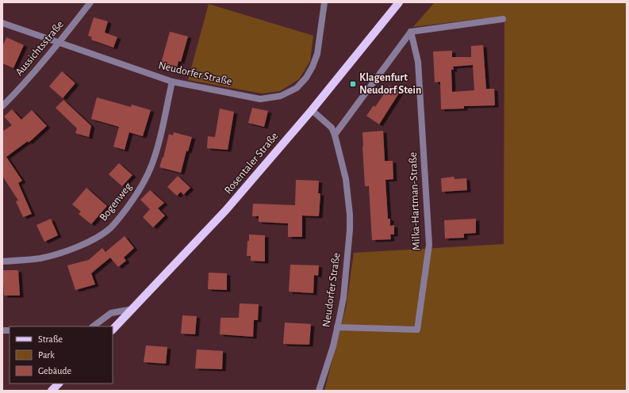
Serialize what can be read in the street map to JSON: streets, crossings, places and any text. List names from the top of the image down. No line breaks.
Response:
{"streets":{"main road":["Rosentaler Straße"],"street":["Aussichtsstraße","Neudorfer Straße","Milka-Hartman-Straße","Bogenweg"]},"crossings":[["Aussichtsstraße","Neudorfer Straße"],["Neudorfer Straße","Rosentaler Straße"],["Neudorfer Straße","Milka-Hartman-Straße"],["Neudorfer Straße","Bogenweg"]],"places":{"transit":["Klagenfurt Neudorf Stein"]},"legend":["Straße","Park","Gebäude"]}
